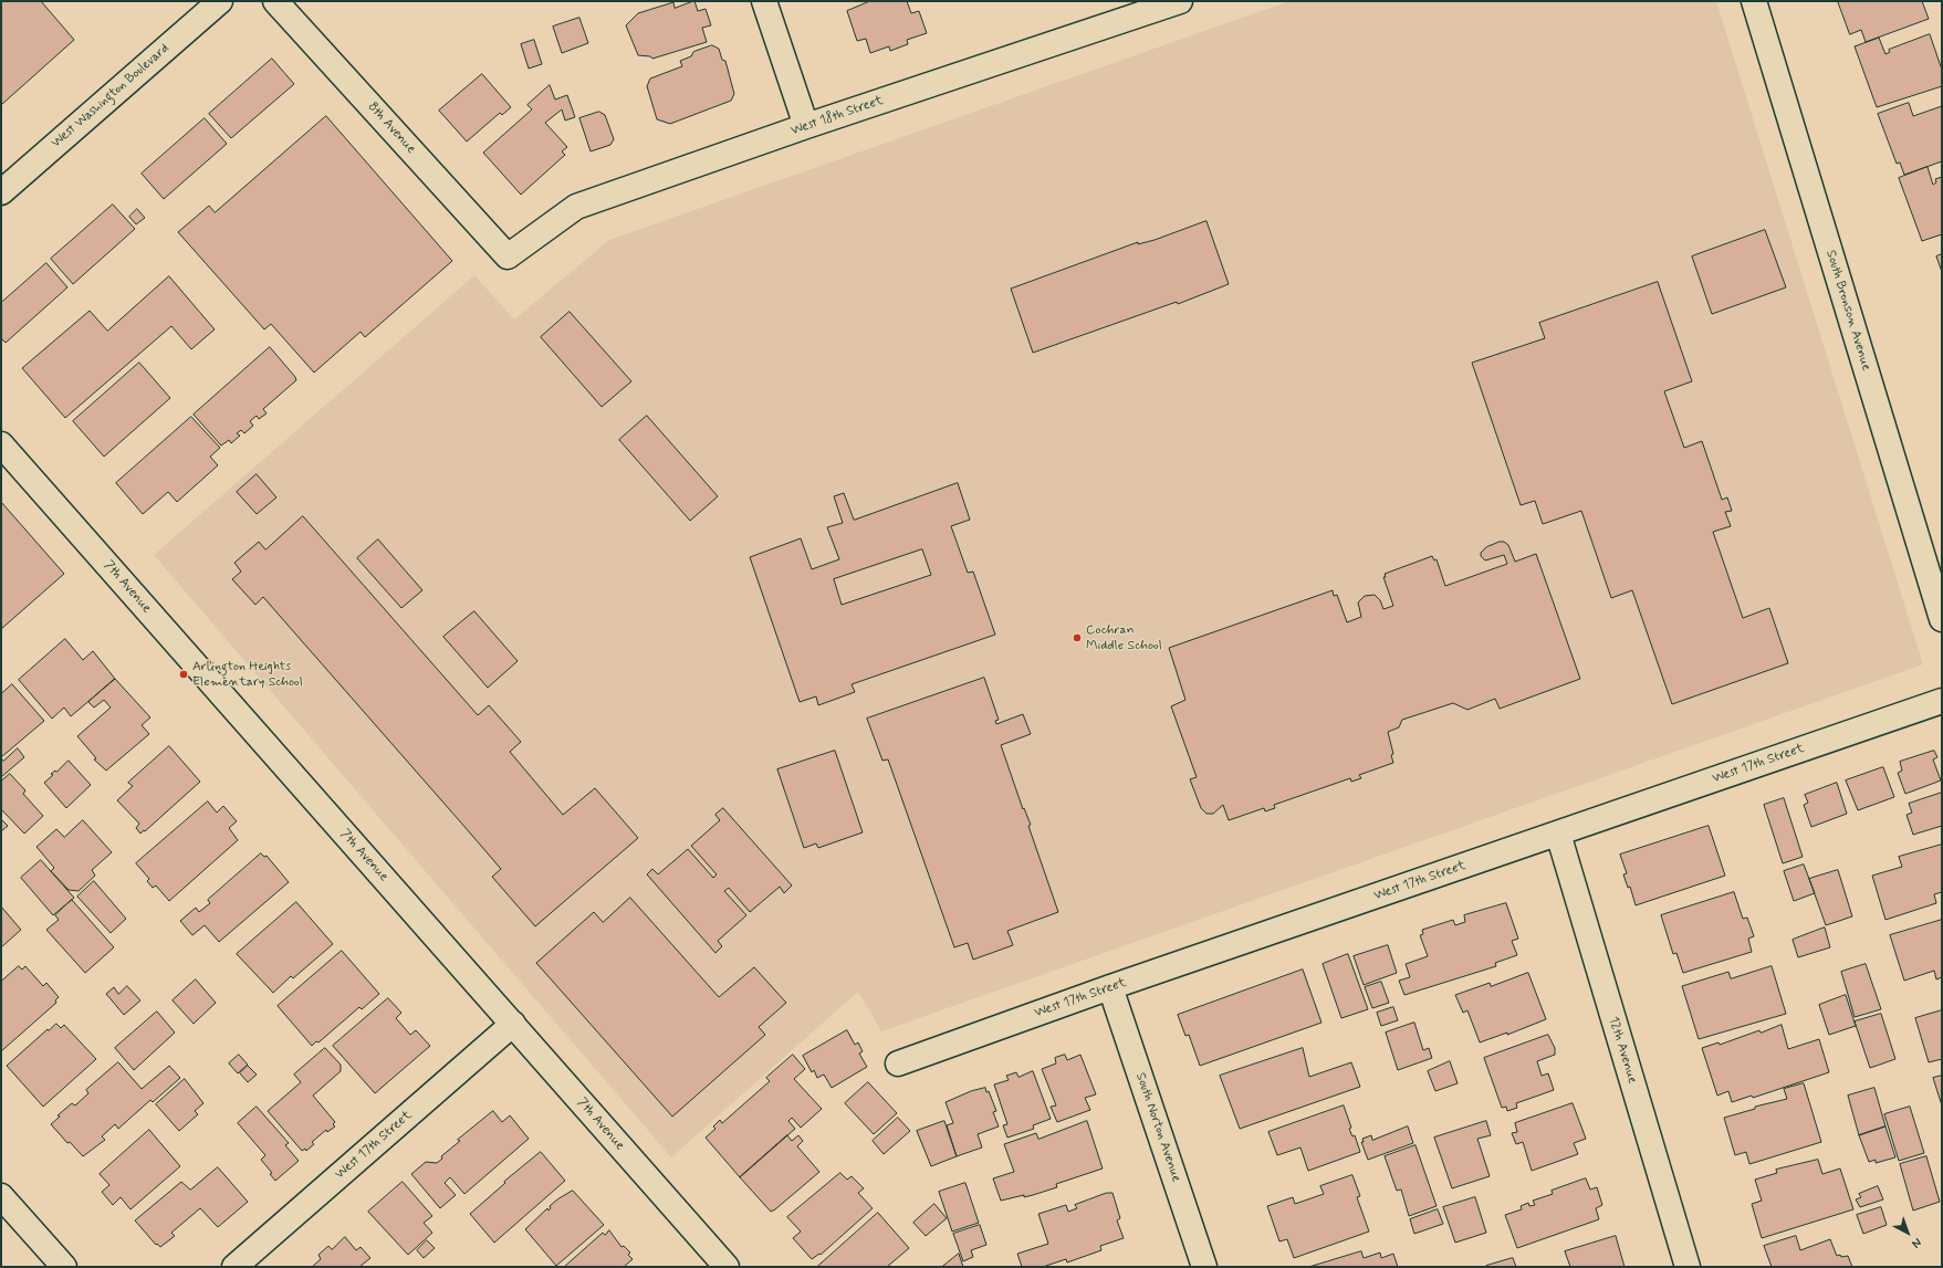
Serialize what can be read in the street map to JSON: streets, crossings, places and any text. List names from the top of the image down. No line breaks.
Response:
{"streets":{"street":["West Washington Boulevard","West 18th Street","8th Avenue","South Bronson Avenue","7th Avenue","West 17th Street","12th Avenue","South Norton Avenue"]},"crossings":[["West 18th Street","8th Avenue"],["7th Avenue","West 17th Street"],["West 17th Street","12th Avenue"],["West 17th Street","South Norton Avenue"]],"places":["Cochran Middle School","Arlington Heights Elementary School"],"north":"bottom right"}
